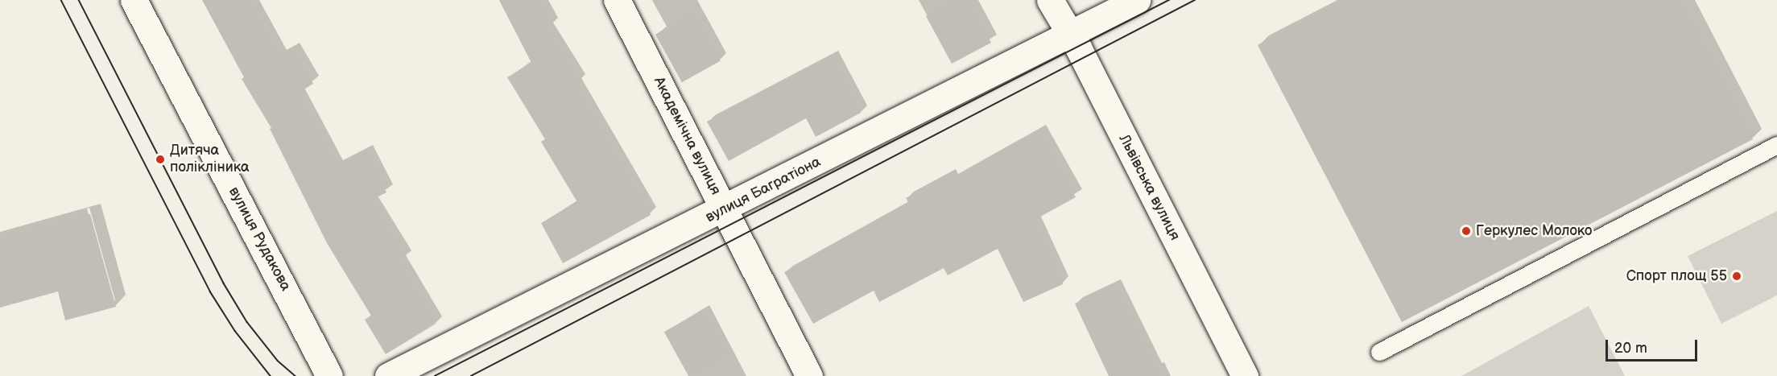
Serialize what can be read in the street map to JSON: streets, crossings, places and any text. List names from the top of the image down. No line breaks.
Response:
{"streets":{"street":["Академічна вулиця","Львівська вулиця","вулиця Багратіона","вулиця Рудакова"]},"crossings":[["Академічна вулиця","вулиця Багратіона"],["Львівська вулиця","вулиця Багратіона"]],"places":["Дитяча полікліника","Геркулес Молоко","Спорт площ 55"],"scale_bar":"20 m"}
